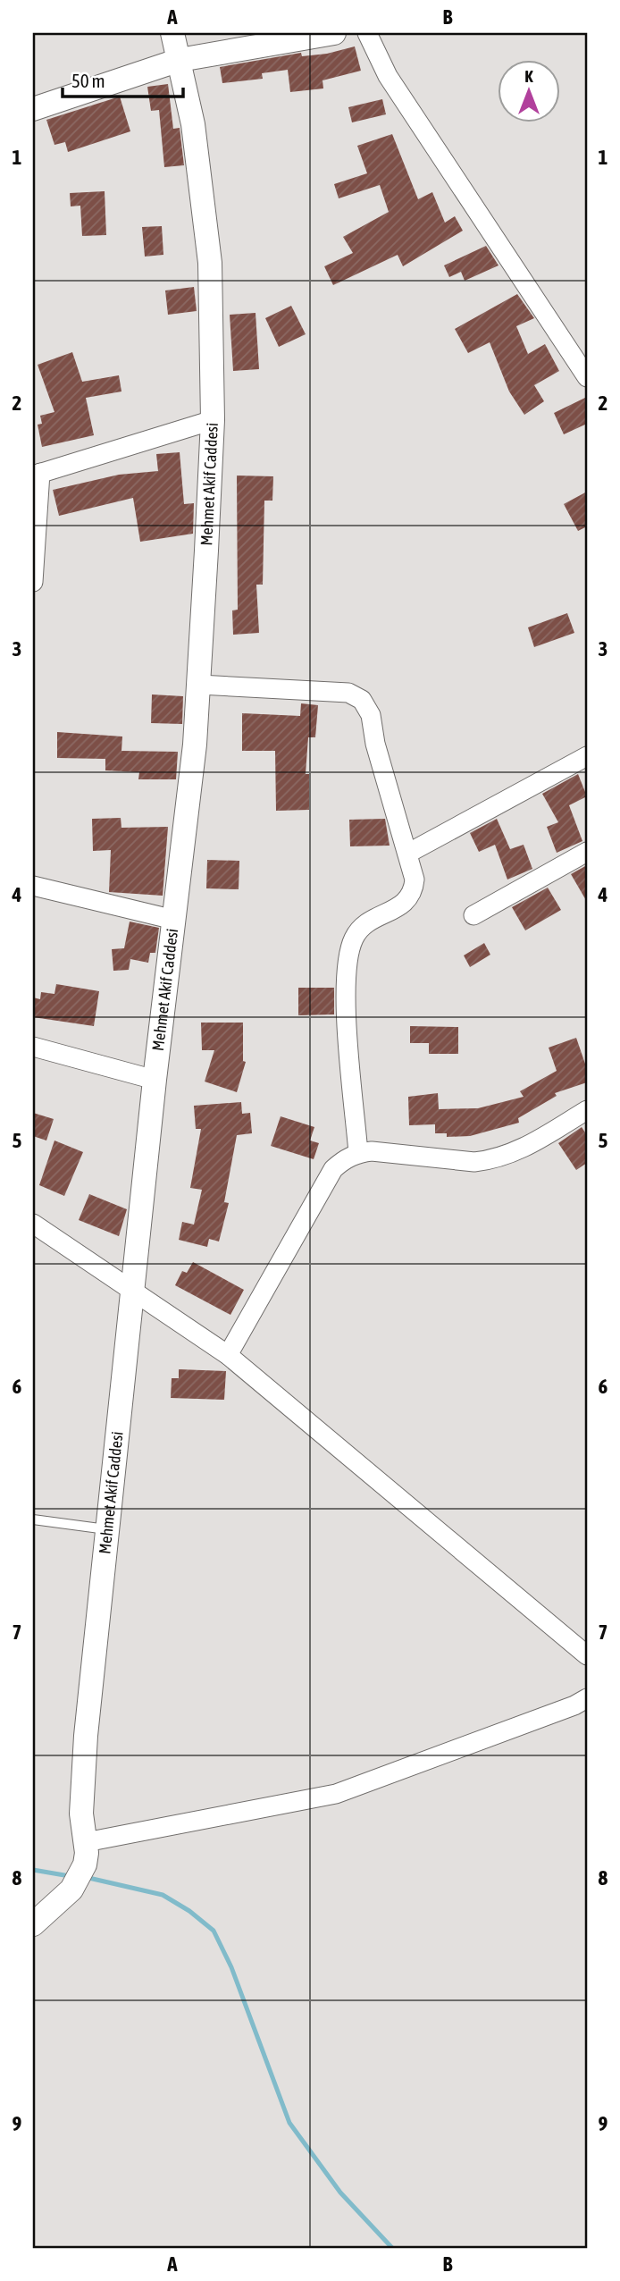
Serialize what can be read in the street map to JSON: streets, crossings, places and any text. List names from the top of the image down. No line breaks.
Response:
{"streets":{"street":["Mehmet Akif Caddesi"]},"scale_bar":"50 m","north":"top","grid":{"columns":["A","B"],"rows":["1","2","3","4","5","6","7","8","9"]}}
